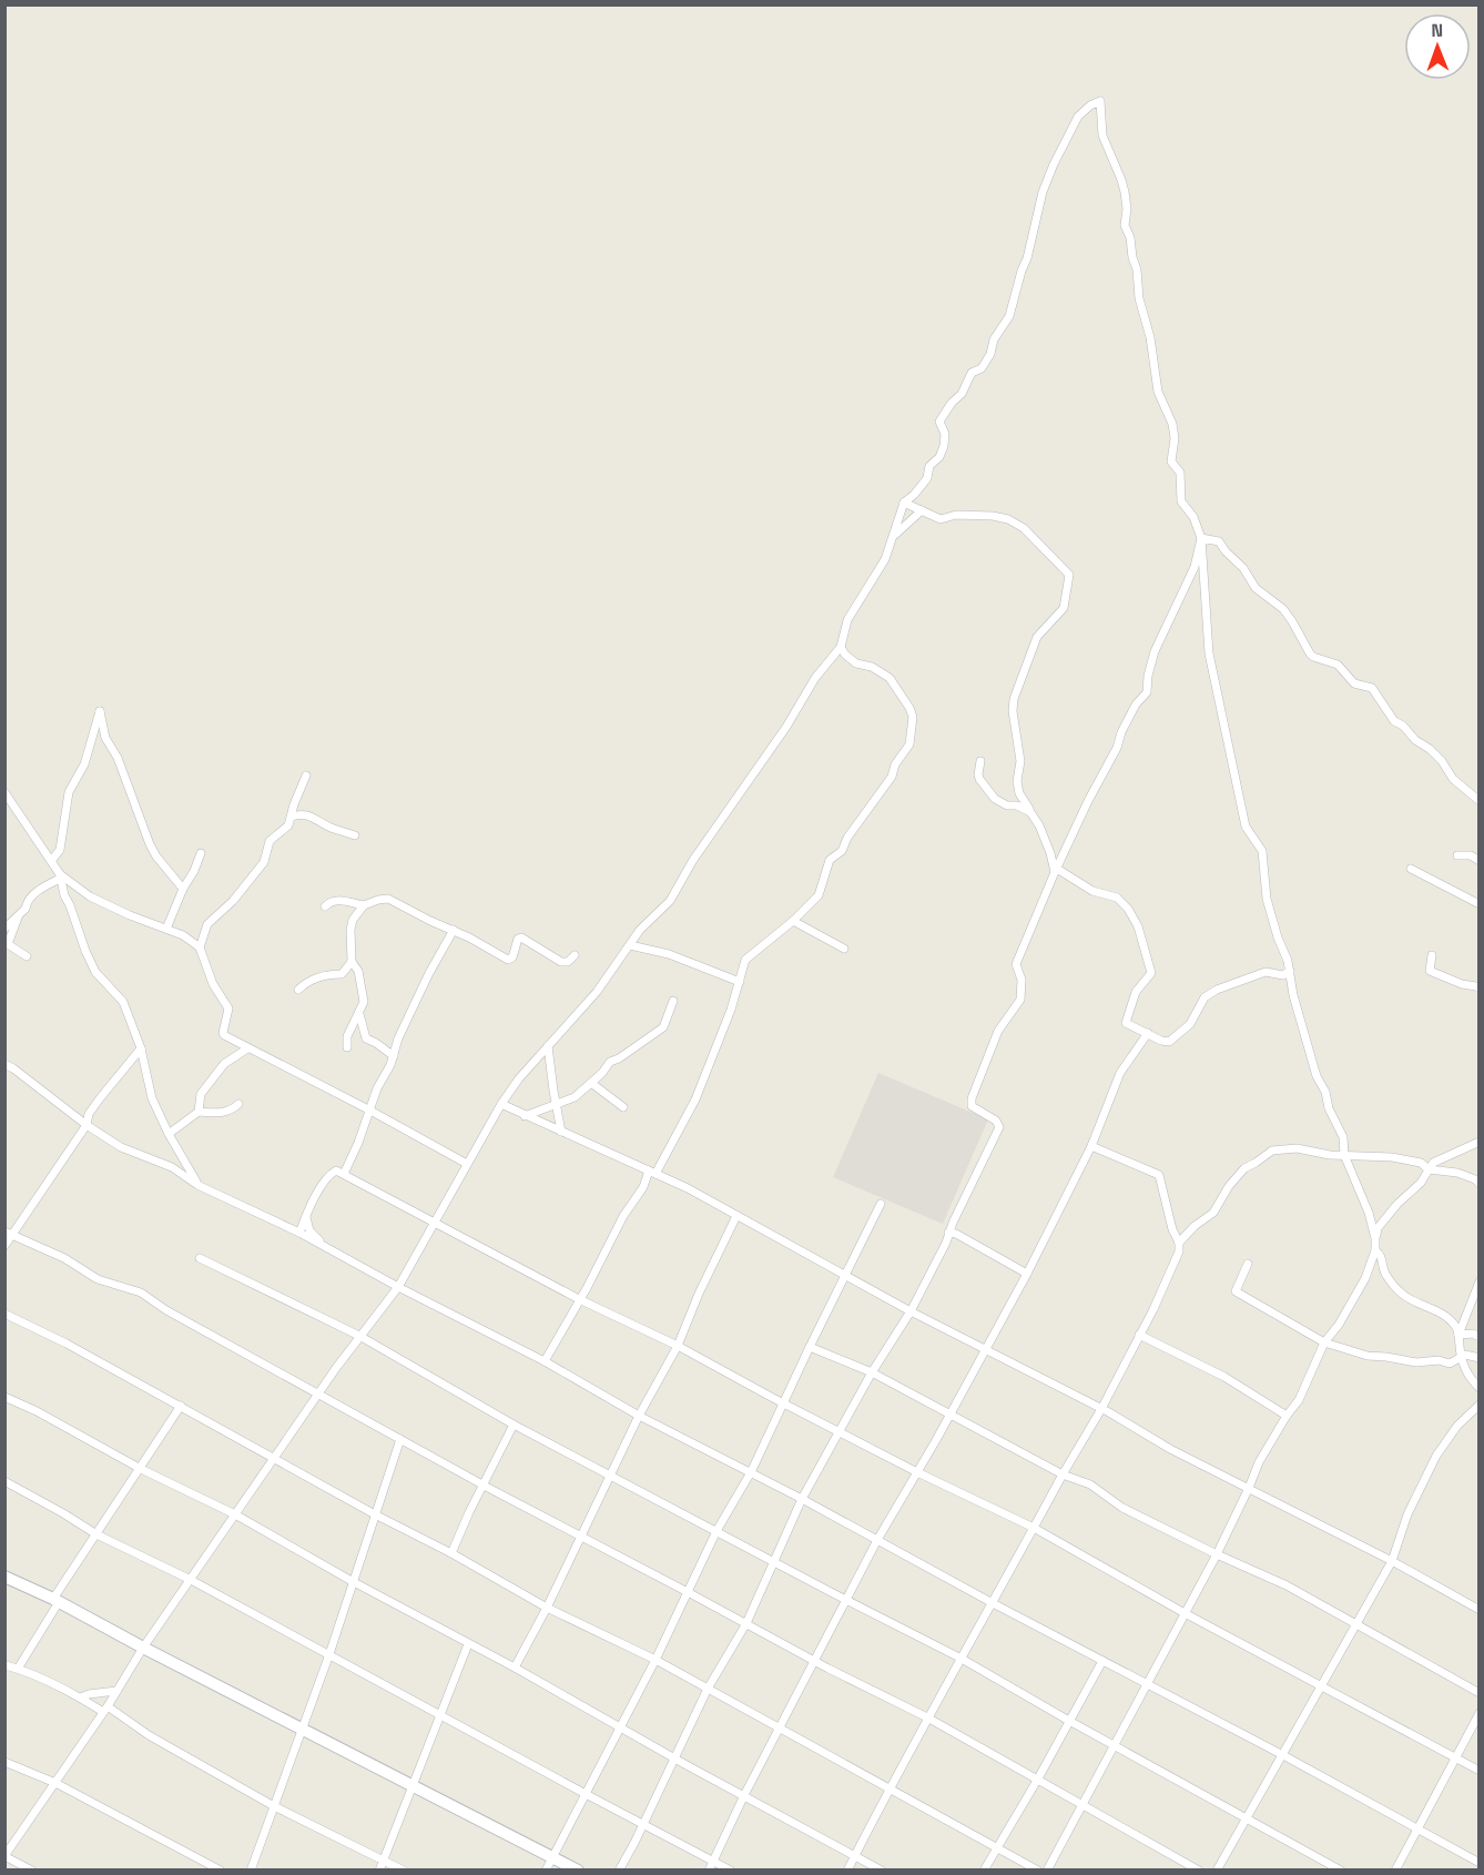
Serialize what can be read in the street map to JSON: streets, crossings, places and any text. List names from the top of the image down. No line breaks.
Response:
{"north":"top"}
